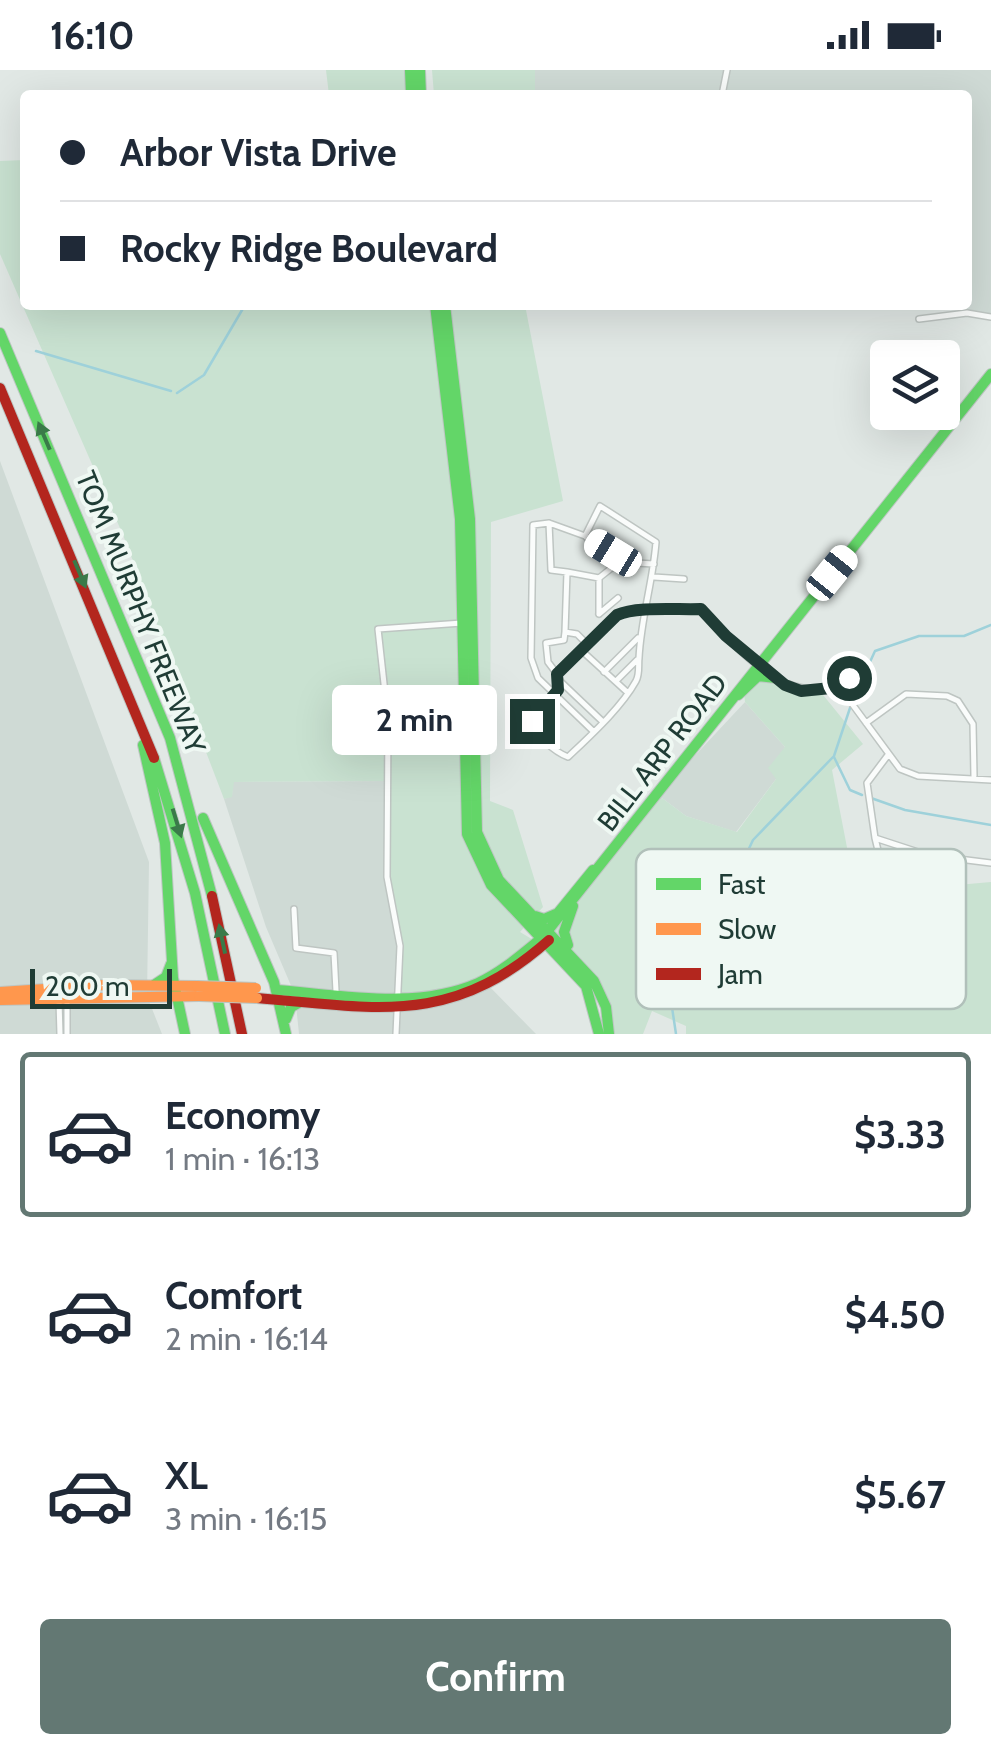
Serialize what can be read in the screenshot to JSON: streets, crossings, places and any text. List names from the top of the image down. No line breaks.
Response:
{"streets":{"main road":["TOM MURPHY FREEWAY","BILL ARP ROAD"]},"legend":["Fast","Slow","Jam"],"scale_bar":"200 m","page":{"status":"16:10","banner":["Arbor Vista Drive","Rocky Ridge Boulevard"],"bubble":"2 min","scale":"200 m","list":[{"name":"Economy","note":"1 min · 16:13","value":"$3.33"},{"name":"Comfort","note":"2 min · 16:14","value":"$4.50"},{"name":"XL","note":"3 min · 16:15","value":"$5.67"}],"buttons":"Confirm"}}
